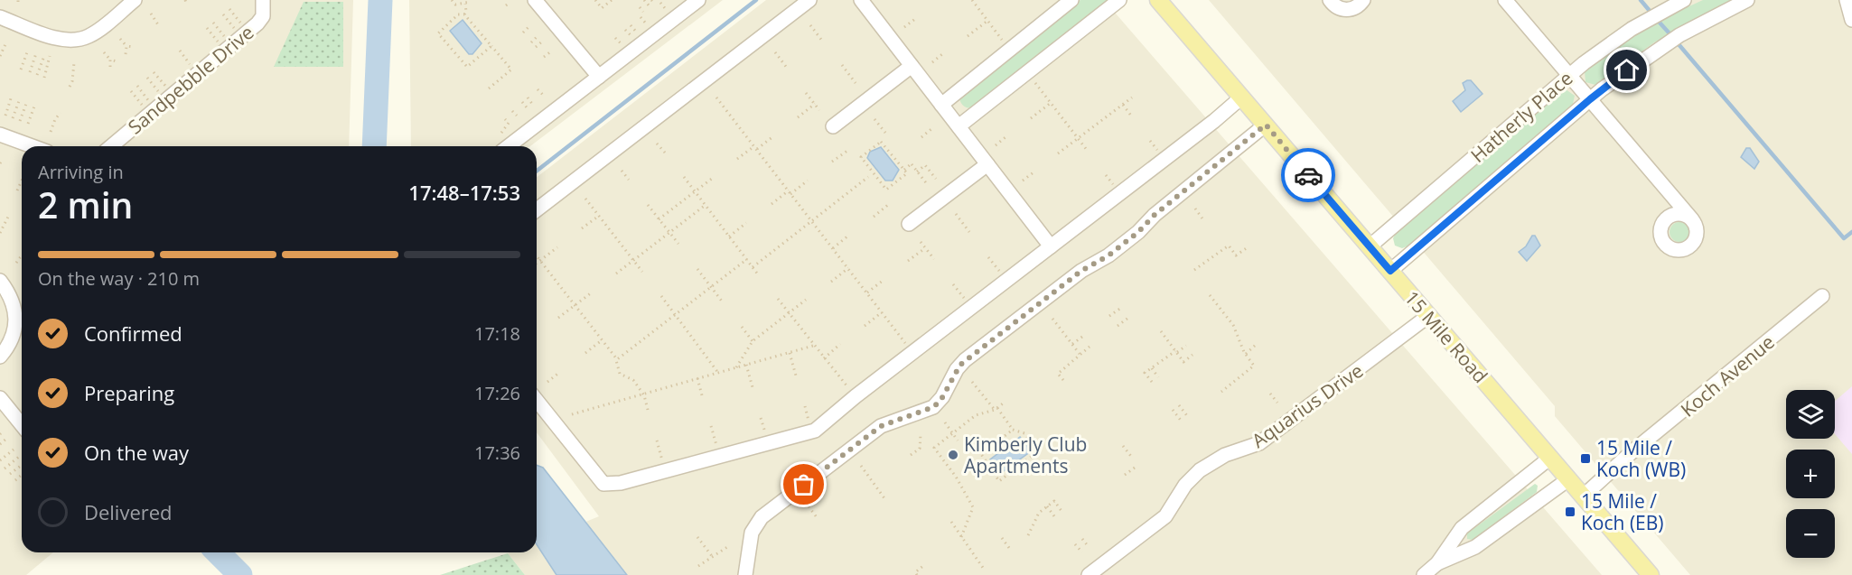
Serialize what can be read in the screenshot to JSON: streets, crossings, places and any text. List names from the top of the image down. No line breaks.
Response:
{"streets":{"main road":["15 Mile Road"],"street":["Sandpebble Drive","Hatherly Place","Koch Avenue","Aquarius Drive"]},"crossings":[["Hatherly Place","15 Mile Road"],["15 Mile Road","Koch Avenue"],["15 Mile Road","Aquarius Drive"]],"places":{"other":["Kimberly Club Apartments"],"transit":["15 Mile / Koch (WB)","15 Mile / Koch (EB)"]},"page":{"heading":["2 min","Arriving in","17:48–17:53"],"bar":"On the way · 210 m","list":[["Confirmed","17:18"],["Preparing","17:26"],["On the way","17:36"],"Delivered"],"map_buttons":["+","−"]}}
